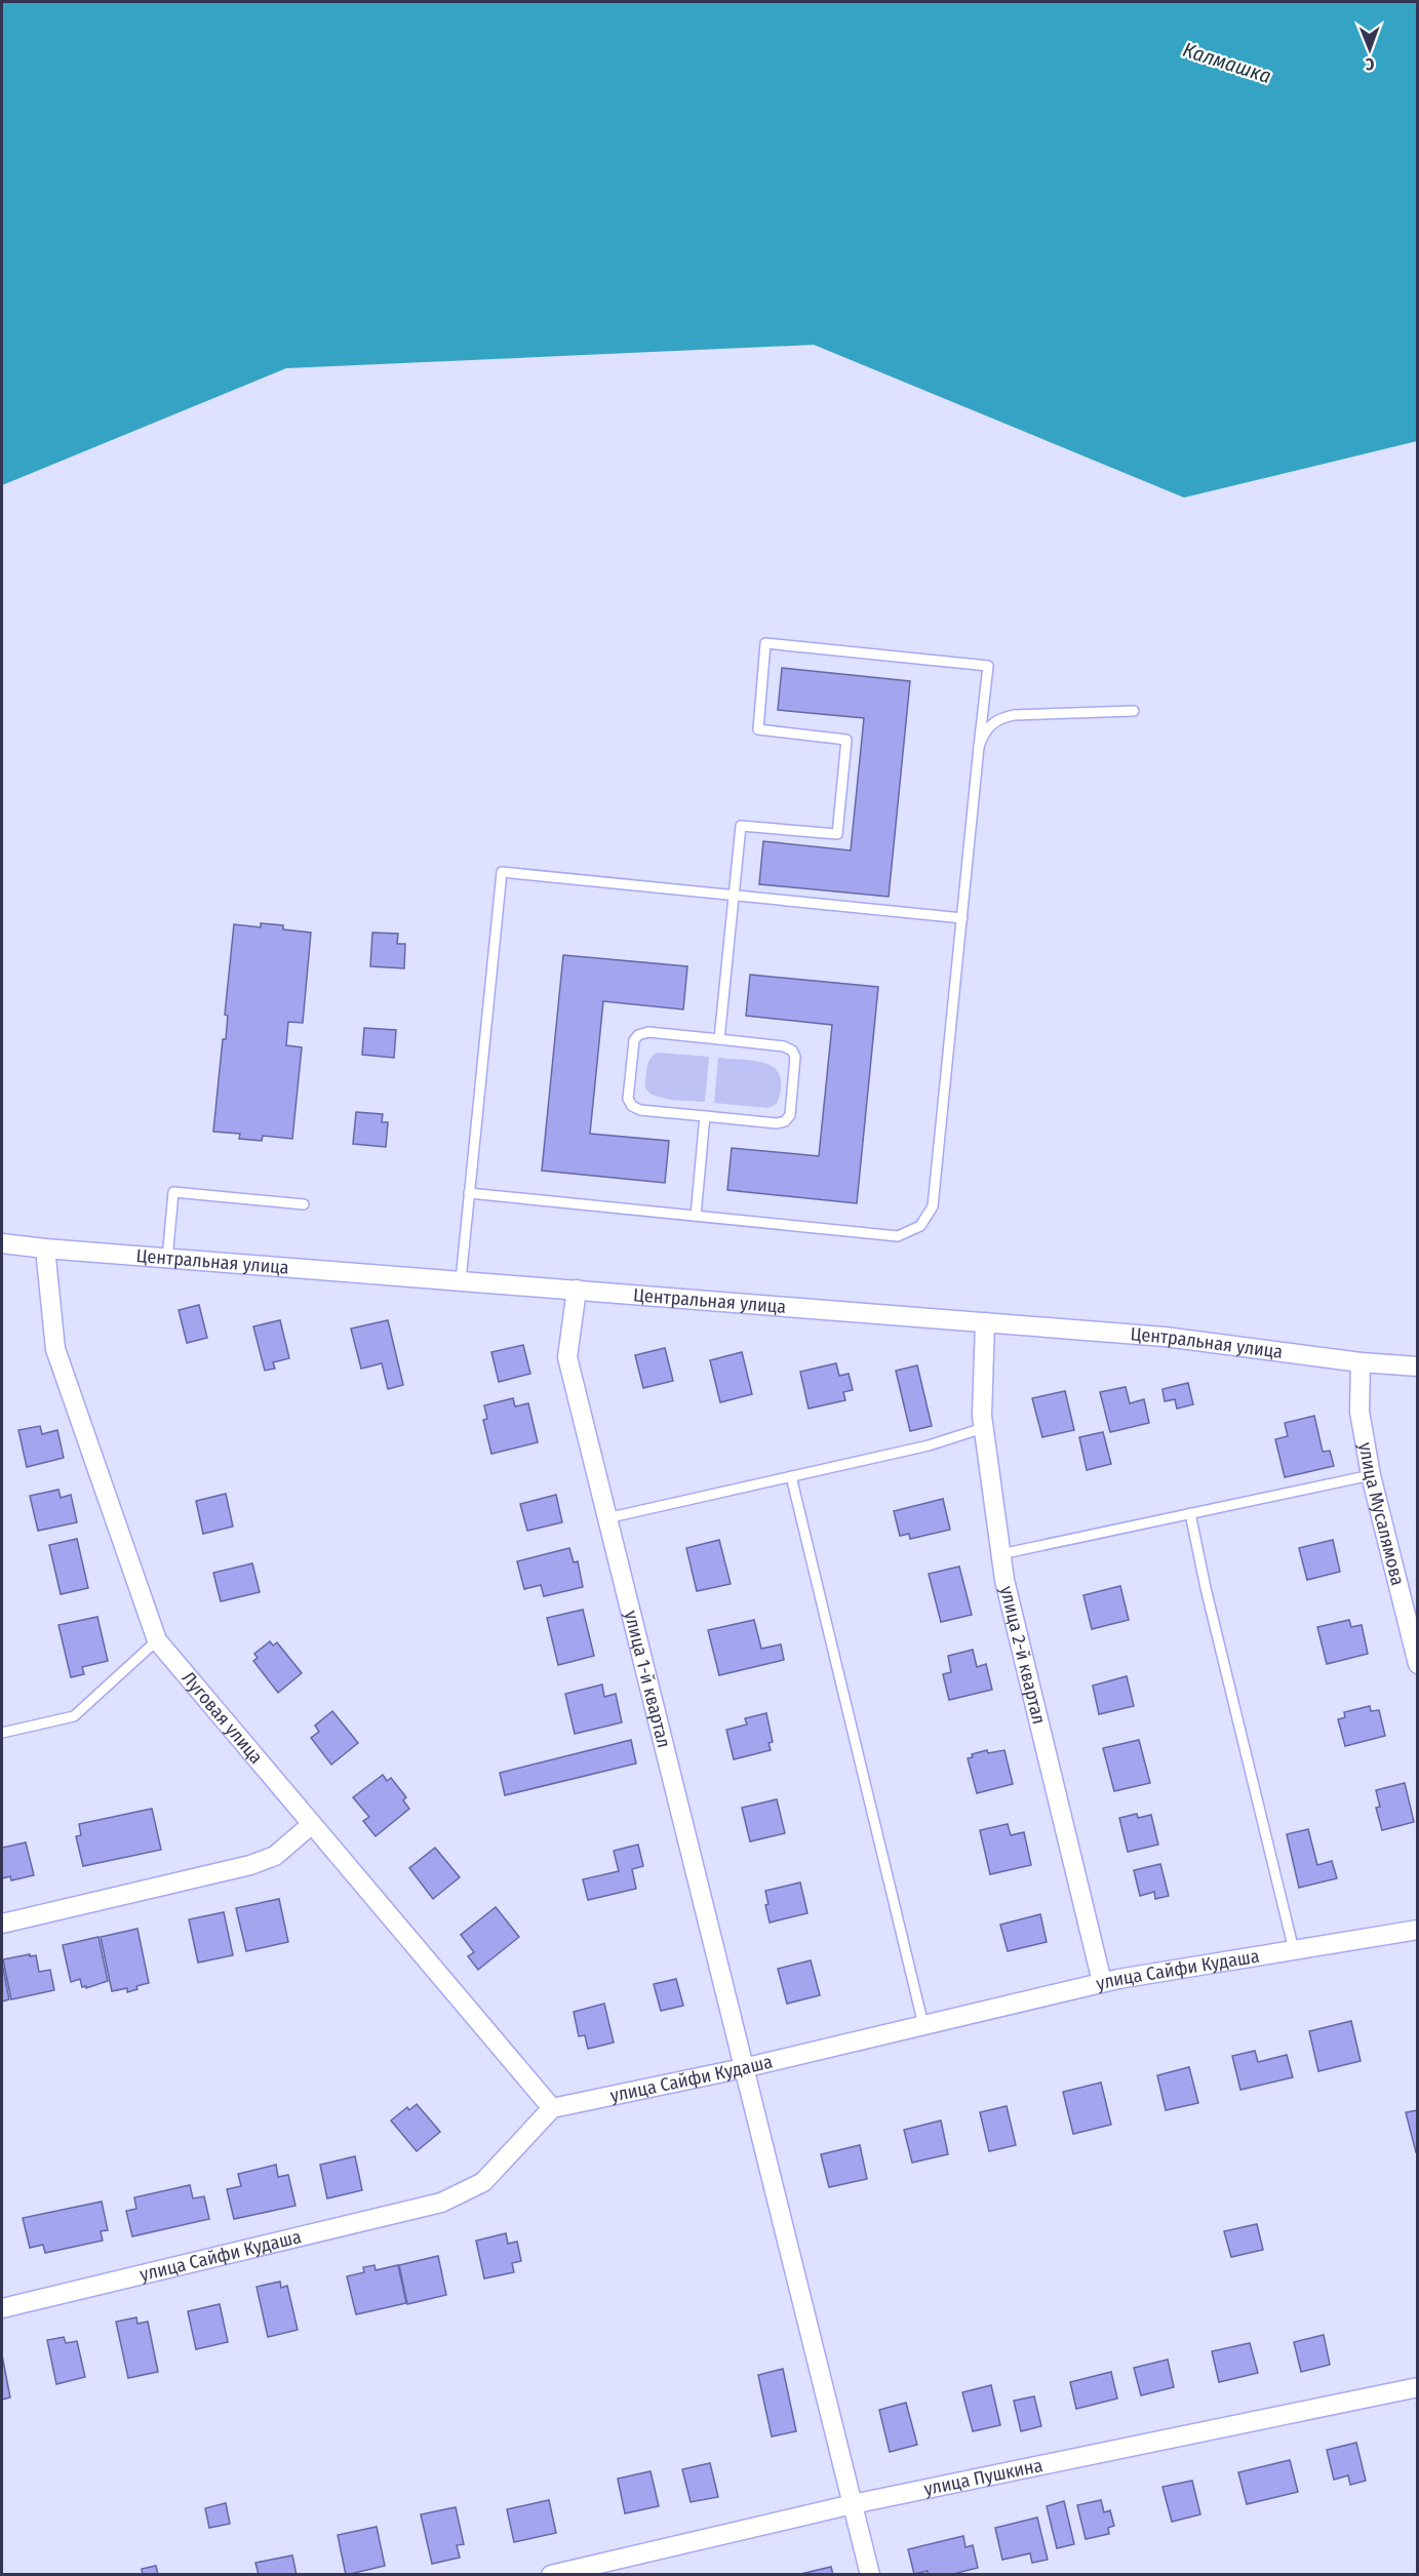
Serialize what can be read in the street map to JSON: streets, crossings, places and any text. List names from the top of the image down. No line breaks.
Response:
{"streets":{"street":["Центральная улица","улица Мусалямова","улица 2-й квартал","улица 1-й квартал","Луговая улица","улица Сайфи Кудаша","улица Пушкина"]},"crossings":[["Центральная улица","улица Мусалямова"],["Центральная улица","улица 2-й квартал"],["Центральная улица","улица 1-й квартал"],["Центральная улица","Луговая улица"],["улица 2-й квартал","улица Сайфи Кудаша"],["улица 1-й квартал","улица Сайфи Кудаша"],["улица 1-й квартал","улица Пушкина"],["Луговая улица","улица Сайфи Кудаша"]],"water":["Калмашка"],"north":"bottom"}
